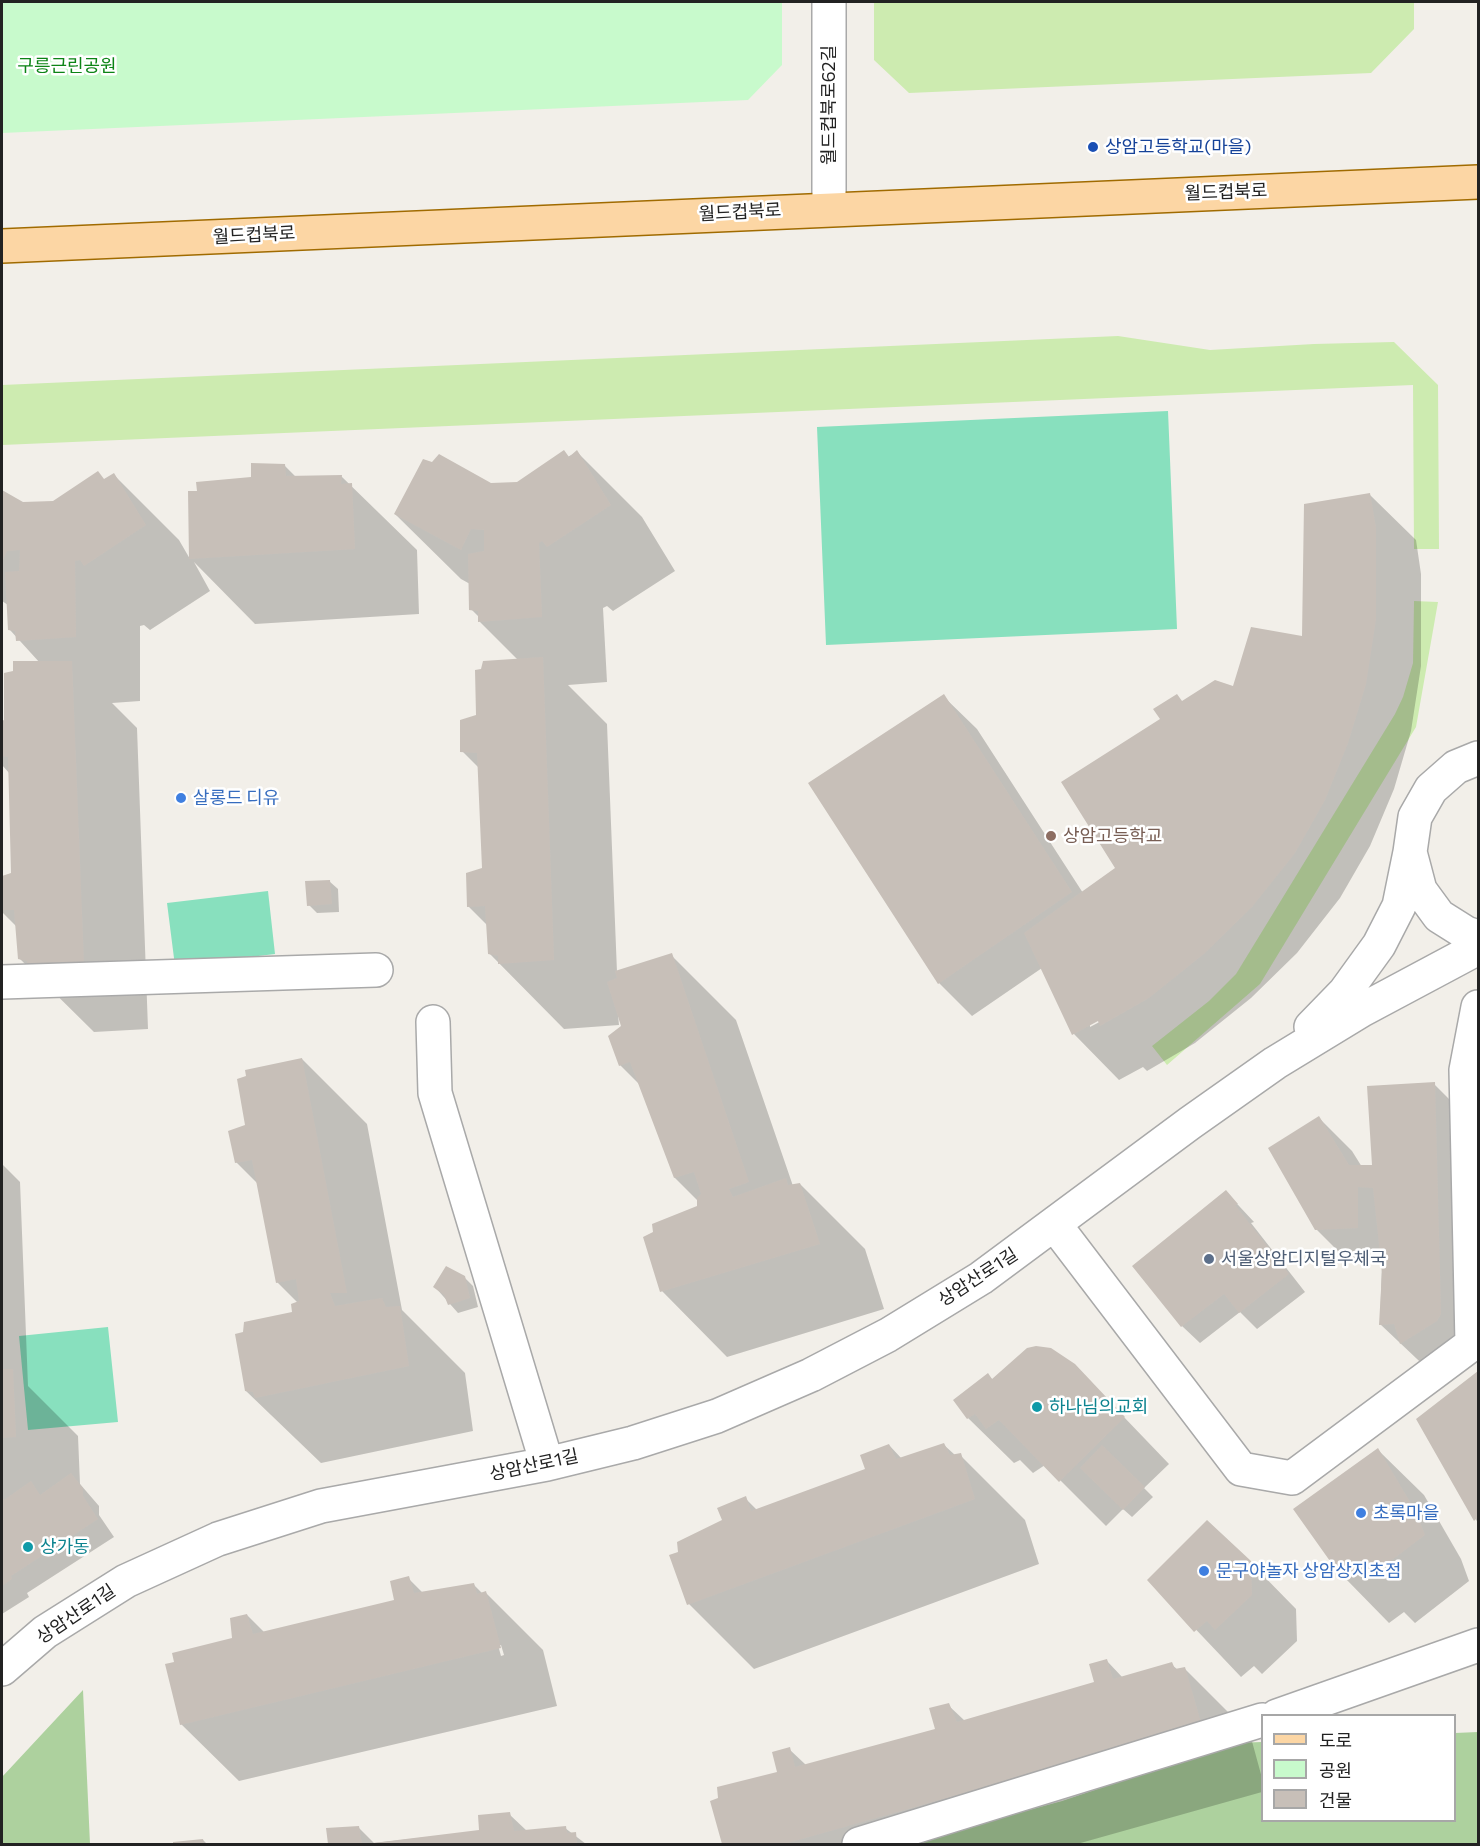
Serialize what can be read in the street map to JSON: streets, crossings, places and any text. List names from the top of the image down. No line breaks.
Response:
{"streets":{"main road":["월드컵북로"],"street":["월드컵북로62길","상암산로1길"]},"crossings":[["월드컵북로62길","월드컵북로"]],"parks":["구릉근린공원"],"places":["상암고등학교(마을)","살롱드 디유","상암고등학교","서울상암디지털우체국","하나님의교회","초록마을","상가동","문구야놀자 상암상지초점"],"legend":["도로","공원","건물"]}
